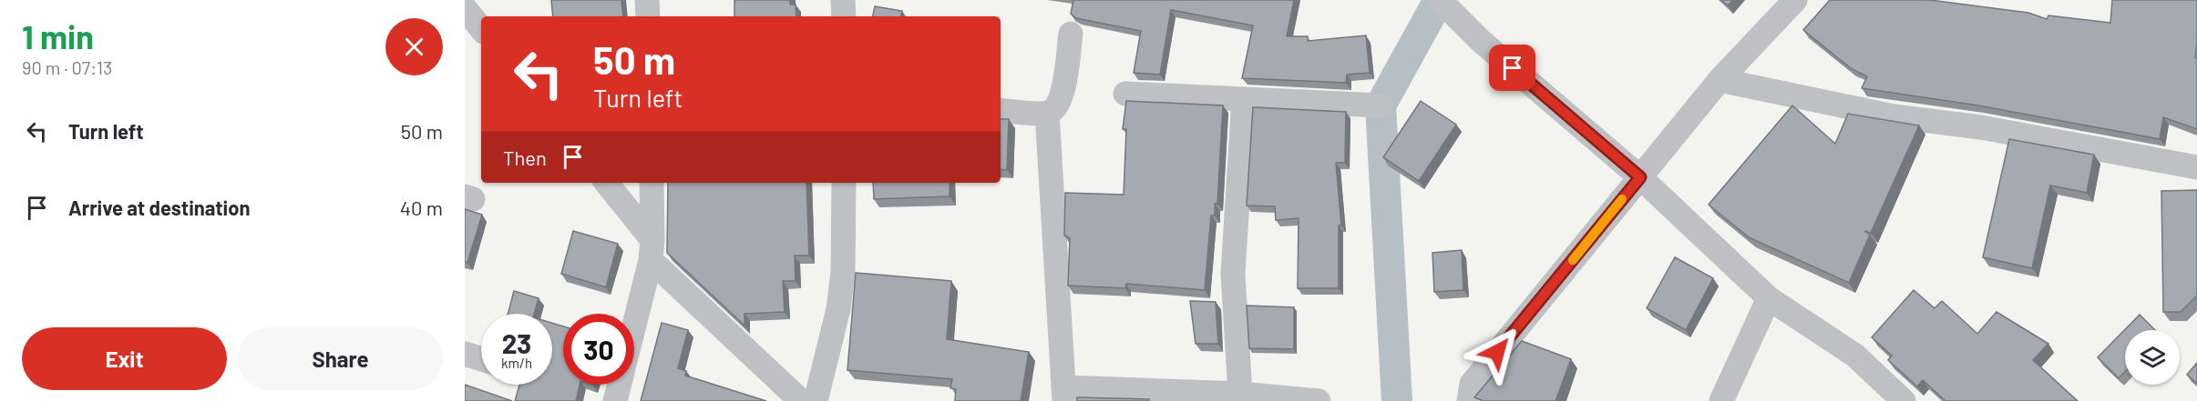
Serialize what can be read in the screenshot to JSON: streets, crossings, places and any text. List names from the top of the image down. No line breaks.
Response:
{"page":{"heading":["1 min","90 m · 07:13"],"turn":["50 m","Turn left"],"list":[{"name":"Turn left","value":"50 m"},{"name":"Arrive at destination","value":"40 m"}],"then":"Then","speed":"23 km/h","limit":"30","buttons":["Exit","Share"]}}
